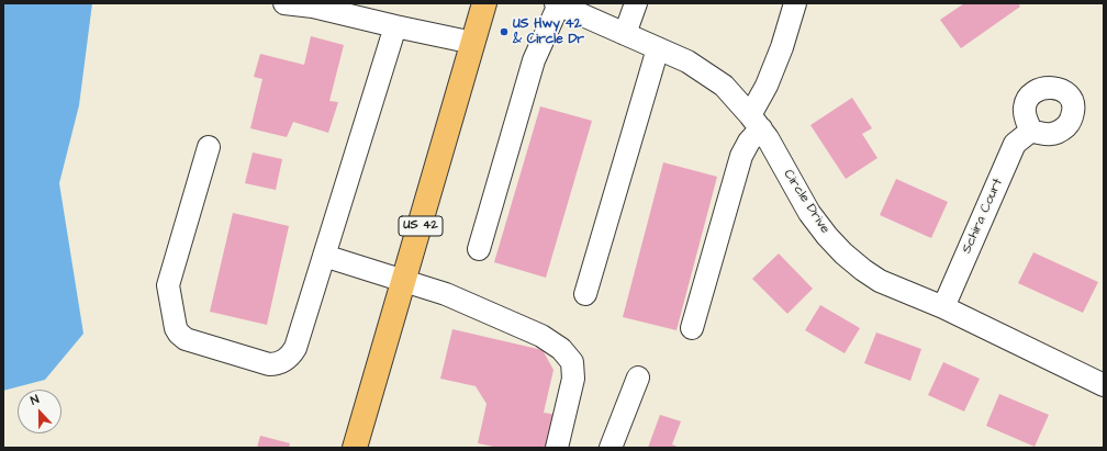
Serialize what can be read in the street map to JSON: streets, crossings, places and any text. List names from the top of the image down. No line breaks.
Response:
{"streets":{"main road":["US 42"],"street":["Circle Drive","Schira Court"]},"crossings":[["Circle Drive","Schira Court"]],"places":["US Hwy 42 & Circle Dr"],"north":"top"}
